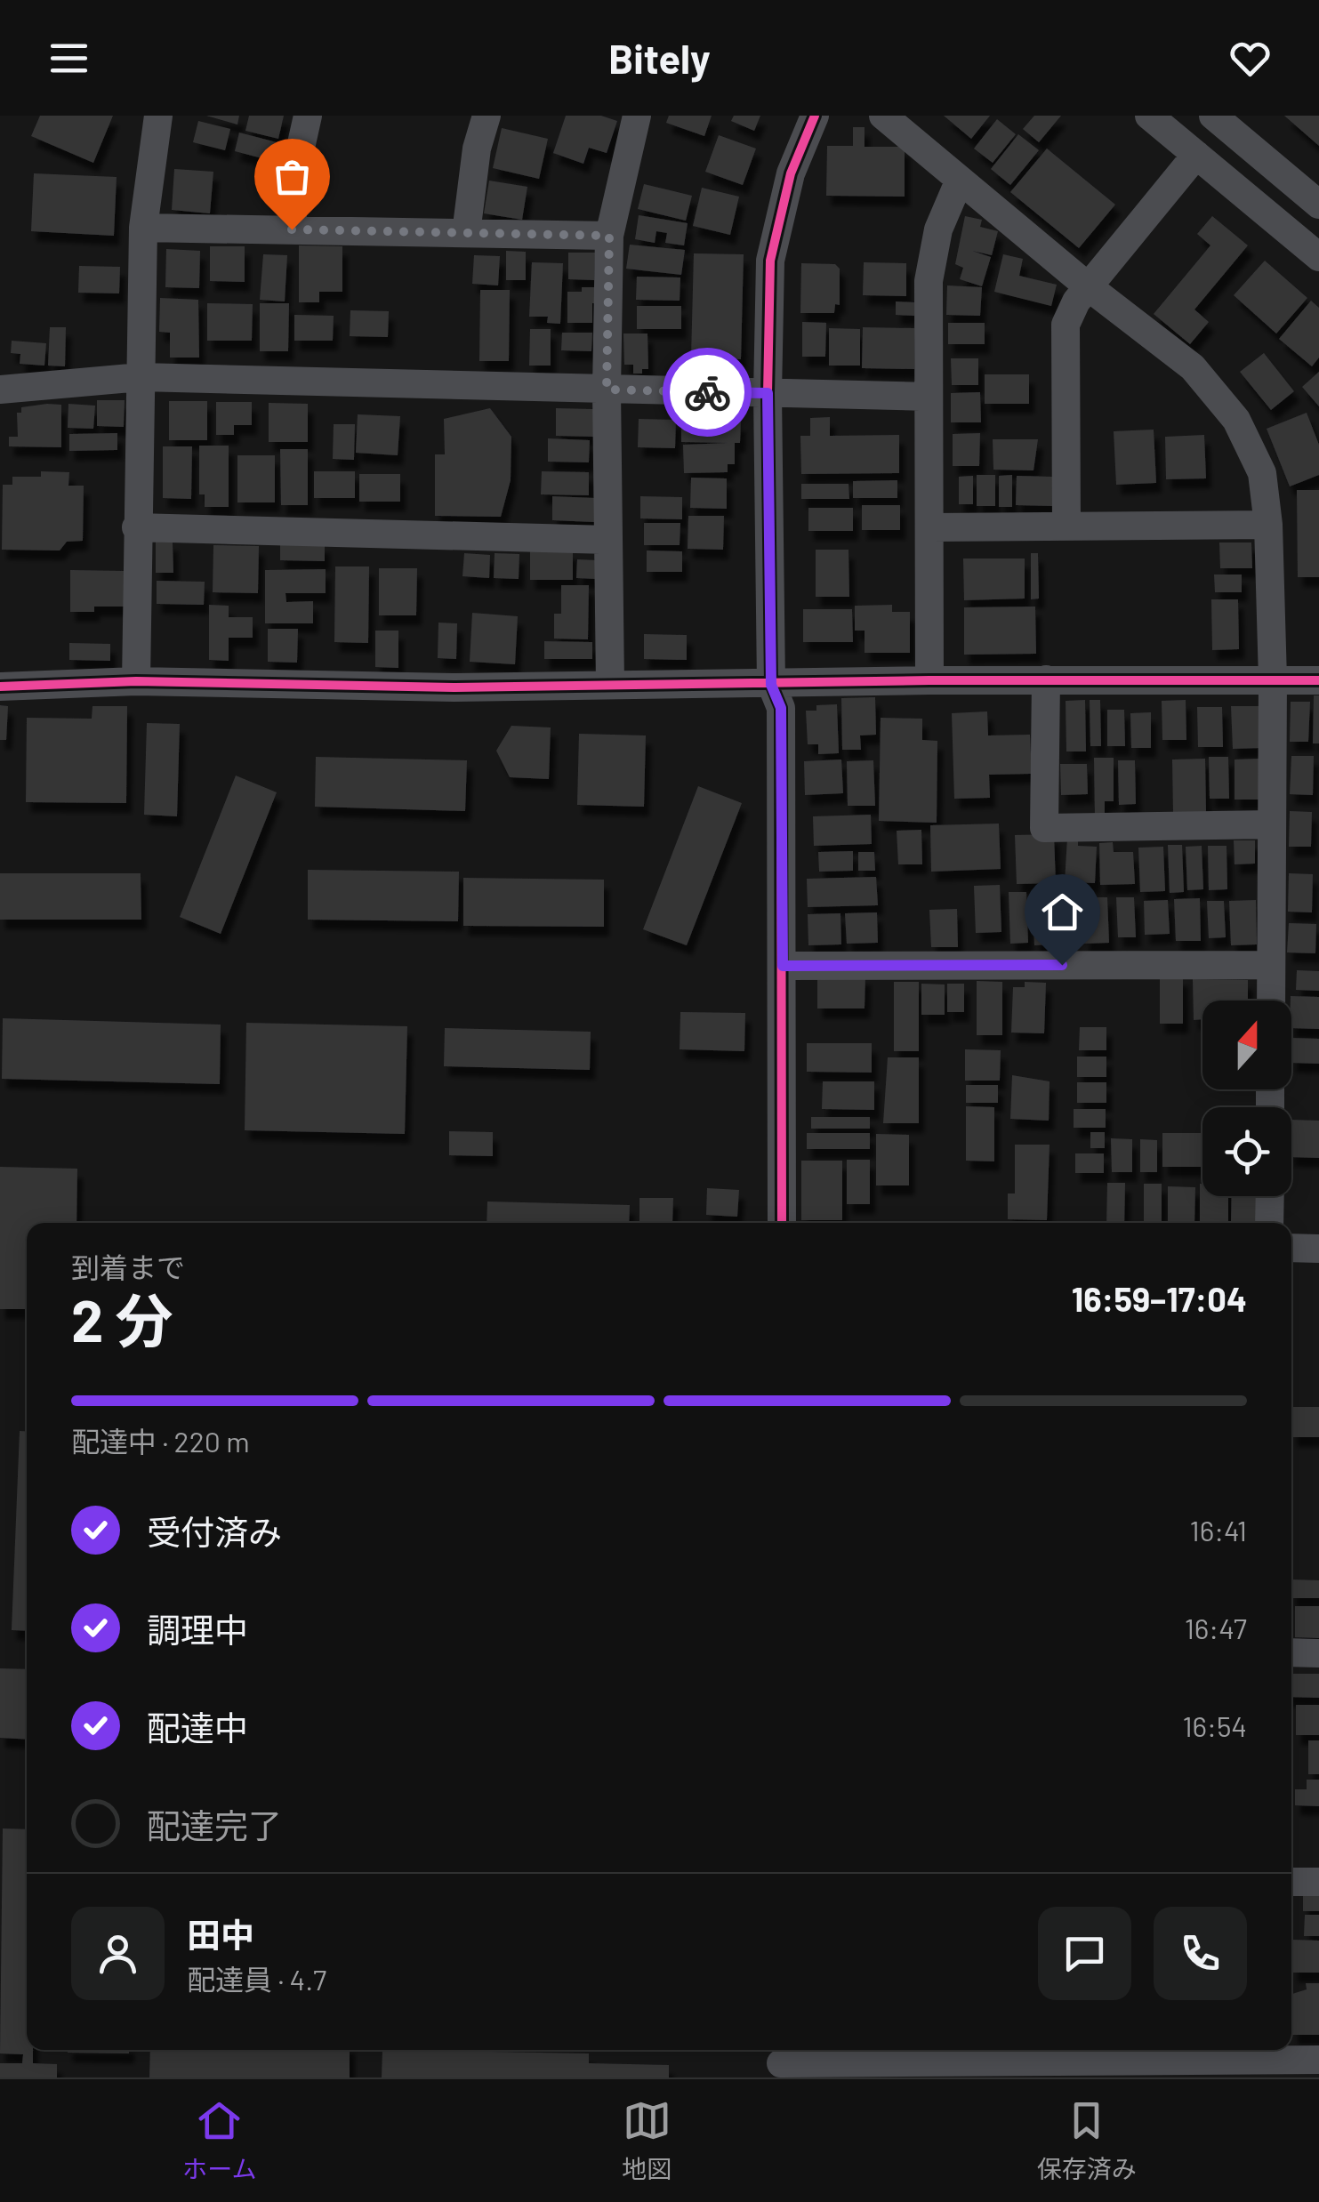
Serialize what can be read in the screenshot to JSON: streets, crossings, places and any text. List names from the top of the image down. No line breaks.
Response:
{"north":"top","page":{"header":"Bitely","heading":["2 分","到着まで","16:59–17:04"],"panel":["田中","配達員 · 4.7"],"bar":"配達中 · 220 m","list":[["受付済み","16:41"],["調理中","16:47"],["配達中","16:54"],"配達完了"],"tabs":["ホーム","地図","保存済み"]}}
